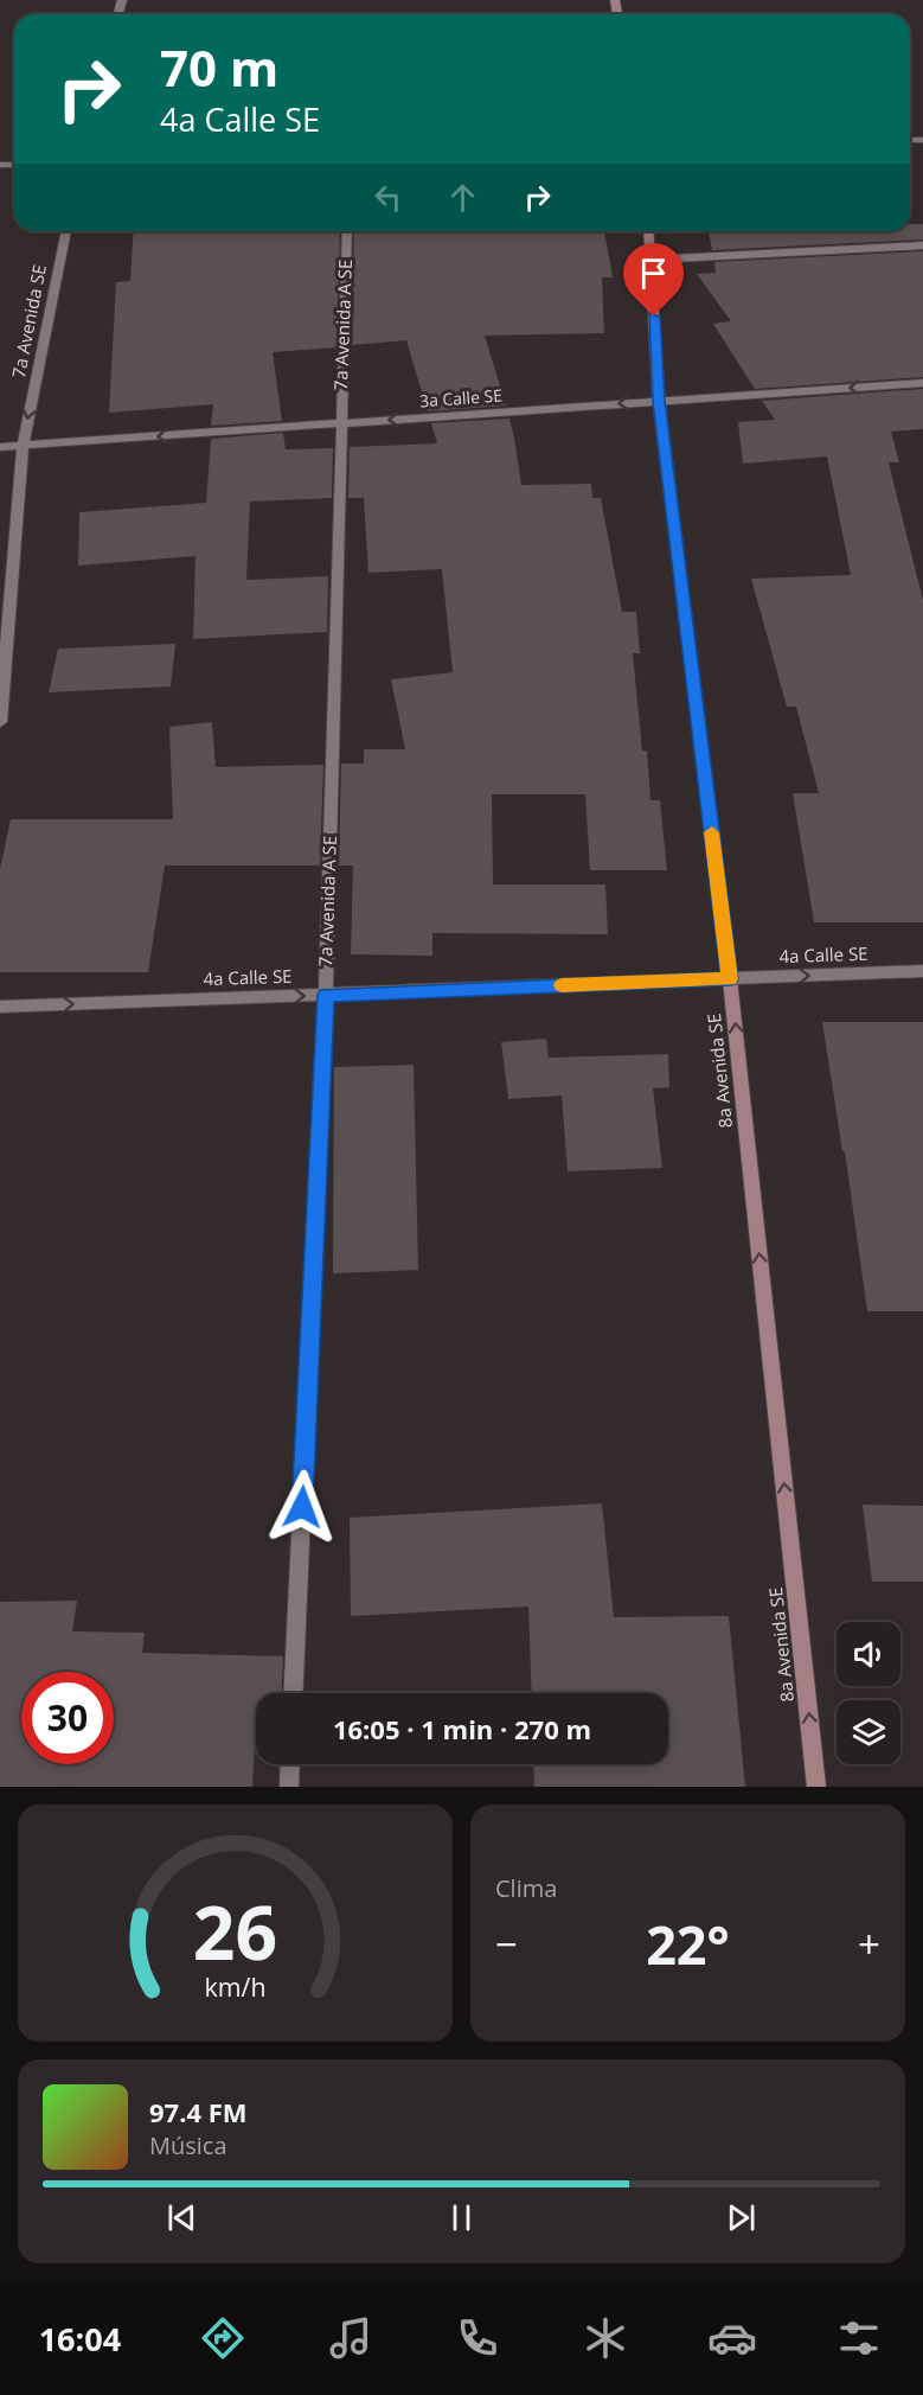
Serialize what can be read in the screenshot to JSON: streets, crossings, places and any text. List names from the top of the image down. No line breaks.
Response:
{"streets":{"street":["7a Avenida SE","7a Avenida A SE","3a Calle SE","4a Calle SE","8a Avenida SE"]},"crossings":[["7a Avenida SE","3a Calle SE"],["7a Avenida A SE","3a Calle SE"],["7a Avenida A SE","4a Calle SE"],["3a Calle SE","8a Avenida SE"],["4a Calle SE","8a Avenida SE"]],"one_way":["7a Avenida SE","3a Calle SE","4a Calle SE","8a Avenida SE"],"page":{"turn":["70 m","4a Calle SE"],"limit":"30","trip":"16:05 · 1 min · 270 m","tile":"Clima","heat":["−","22°","+"],"song":["97.4 FM","Música"],"tabs":"16:04","gauge":["26","km/h"]}}
